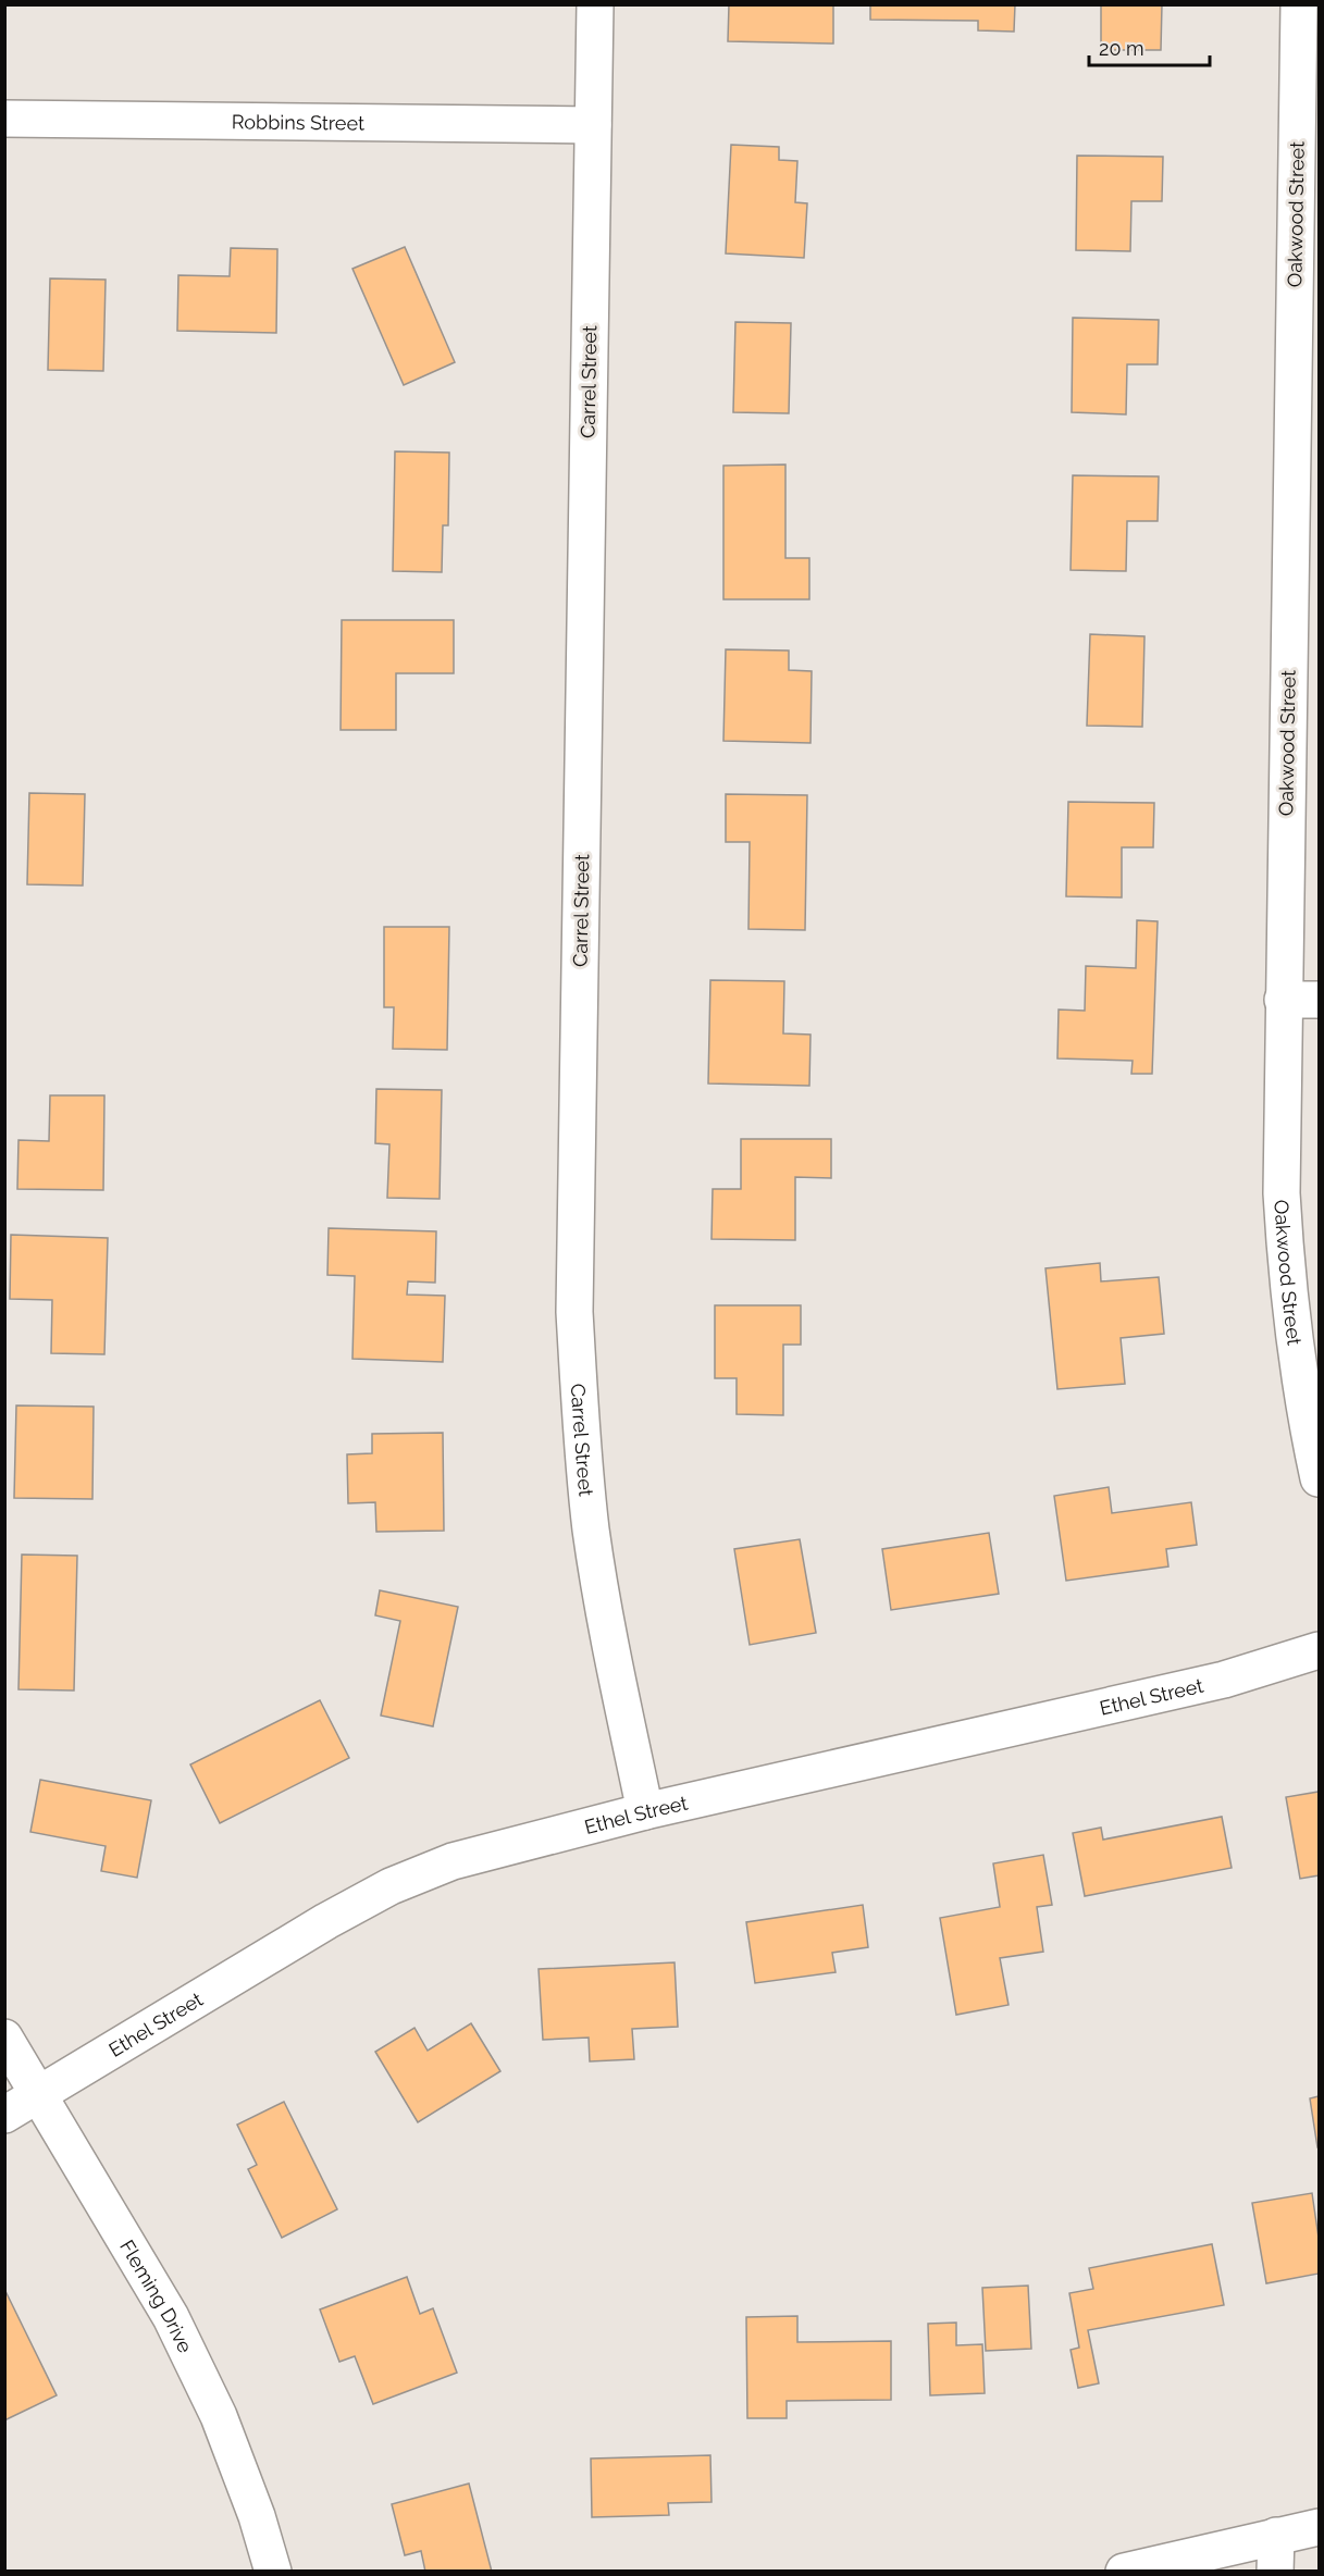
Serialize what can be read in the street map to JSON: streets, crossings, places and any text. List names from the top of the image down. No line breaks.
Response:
{"streets":{"street":["Robbins Street","Oakwood Street","Carrel Street","Ethel Street","Fleming Drive"]},"crossings":[["Robbins Street","Carrel Street"],["Carrel Street","Ethel Street"],["Ethel Street","Fleming Drive"]],"scale_bar":"20 m"}
